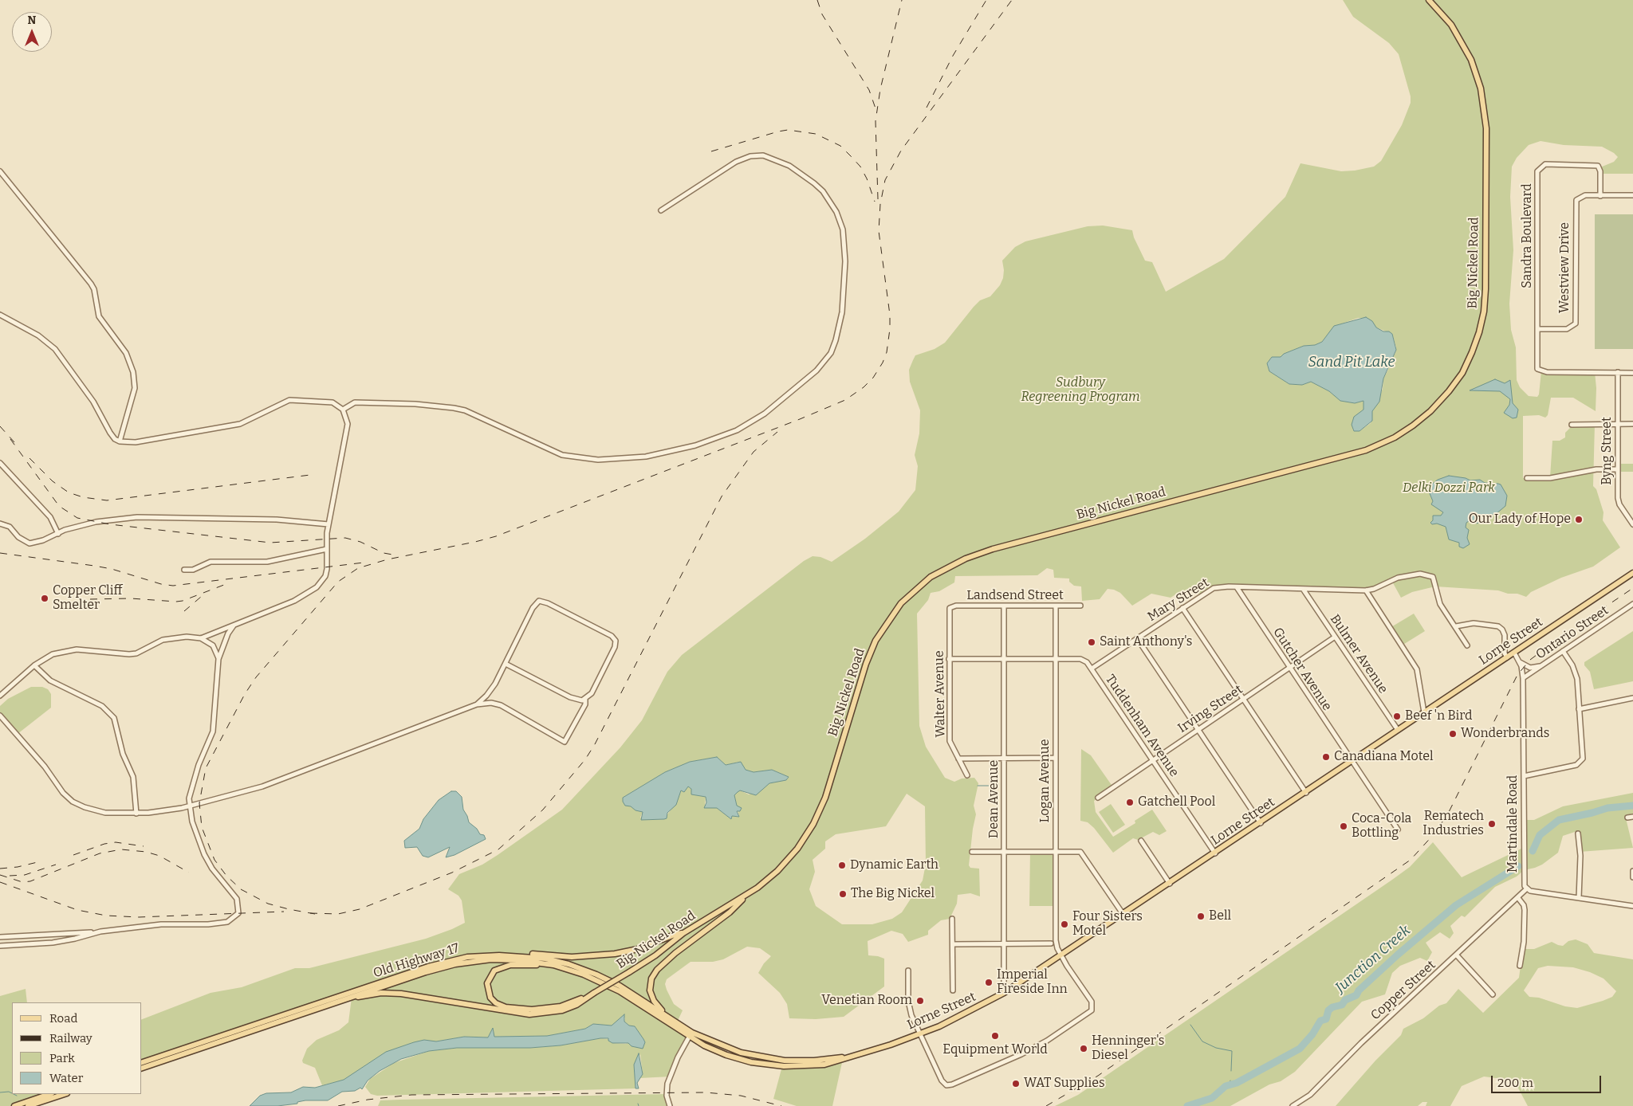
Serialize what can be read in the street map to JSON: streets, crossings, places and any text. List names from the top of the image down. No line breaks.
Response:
{"streets":{"main road":["Big Nickel Road","Lorne Street","Old Highway 17"],"street":["Sandra Boulevard","Westview Drive","Byng Street","Landsend Street","Mary Street","Ontario Street","Bulmer Avenue","Gutcher Avenue","Walter Avenue","Irving Street","Tuddenham Avenue","Logan Avenue","Dean Avenue","Martindale Road","Copper Street"]},"crossings":[["Sandra Boulevard","Westview Drive"],["Sandra Boulevard","Byng Street"],["Landsend Street","Walter Avenue"],["Landsend Street","Logan Avenue"],["Landsend Street","Dean Avenue"],["Mary Street","Bulmer Avenue"],["Mary Street","Gutcher Avenue"],["Mary Street","Tuddenham Avenue"],["Ontario Street","Martindale Road"],["Lorne Street","Bulmer Avenue"],["Lorne Street","Gutcher Avenue"],["Lorne Street","Tuddenham Avenue"],["Lorne Street","Logan Avenue"],["Lorne Street","Dean Avenue"],["Lorne Street","Martindale Road"],["Lorne Street","Old Highway 17"],["Bulmer Avenue","Irving Street"],["Gutcher Avenue","Irving Street"],["Irving Street","Tuddenham Avenue"],["Martindale Road","Copper Street"]],"water":["Sand Pit Lake","Junction Creek"],"parks":["Sudbury Regreening Program","Delki Dozzi Park"],"places":["Our Lady of Hope","Copper Cliff Smelter","Saint Anthony's","Beef 'n Bird","Wonderbrands","Canadiana Motel","Gatchell Pool","Rematech Industries","Coca-Cola Bottling","Dynamic Earth","The Big Nickel","Bell","Four Sisters Motel","Imperial Fireside Inn","Venetian Room","Equipment World","Henninger's Diesel","WAT Supplies"],"legend":["Road","Railway","Park","Water"],"scale_bar":"200 m","north":"top"}
